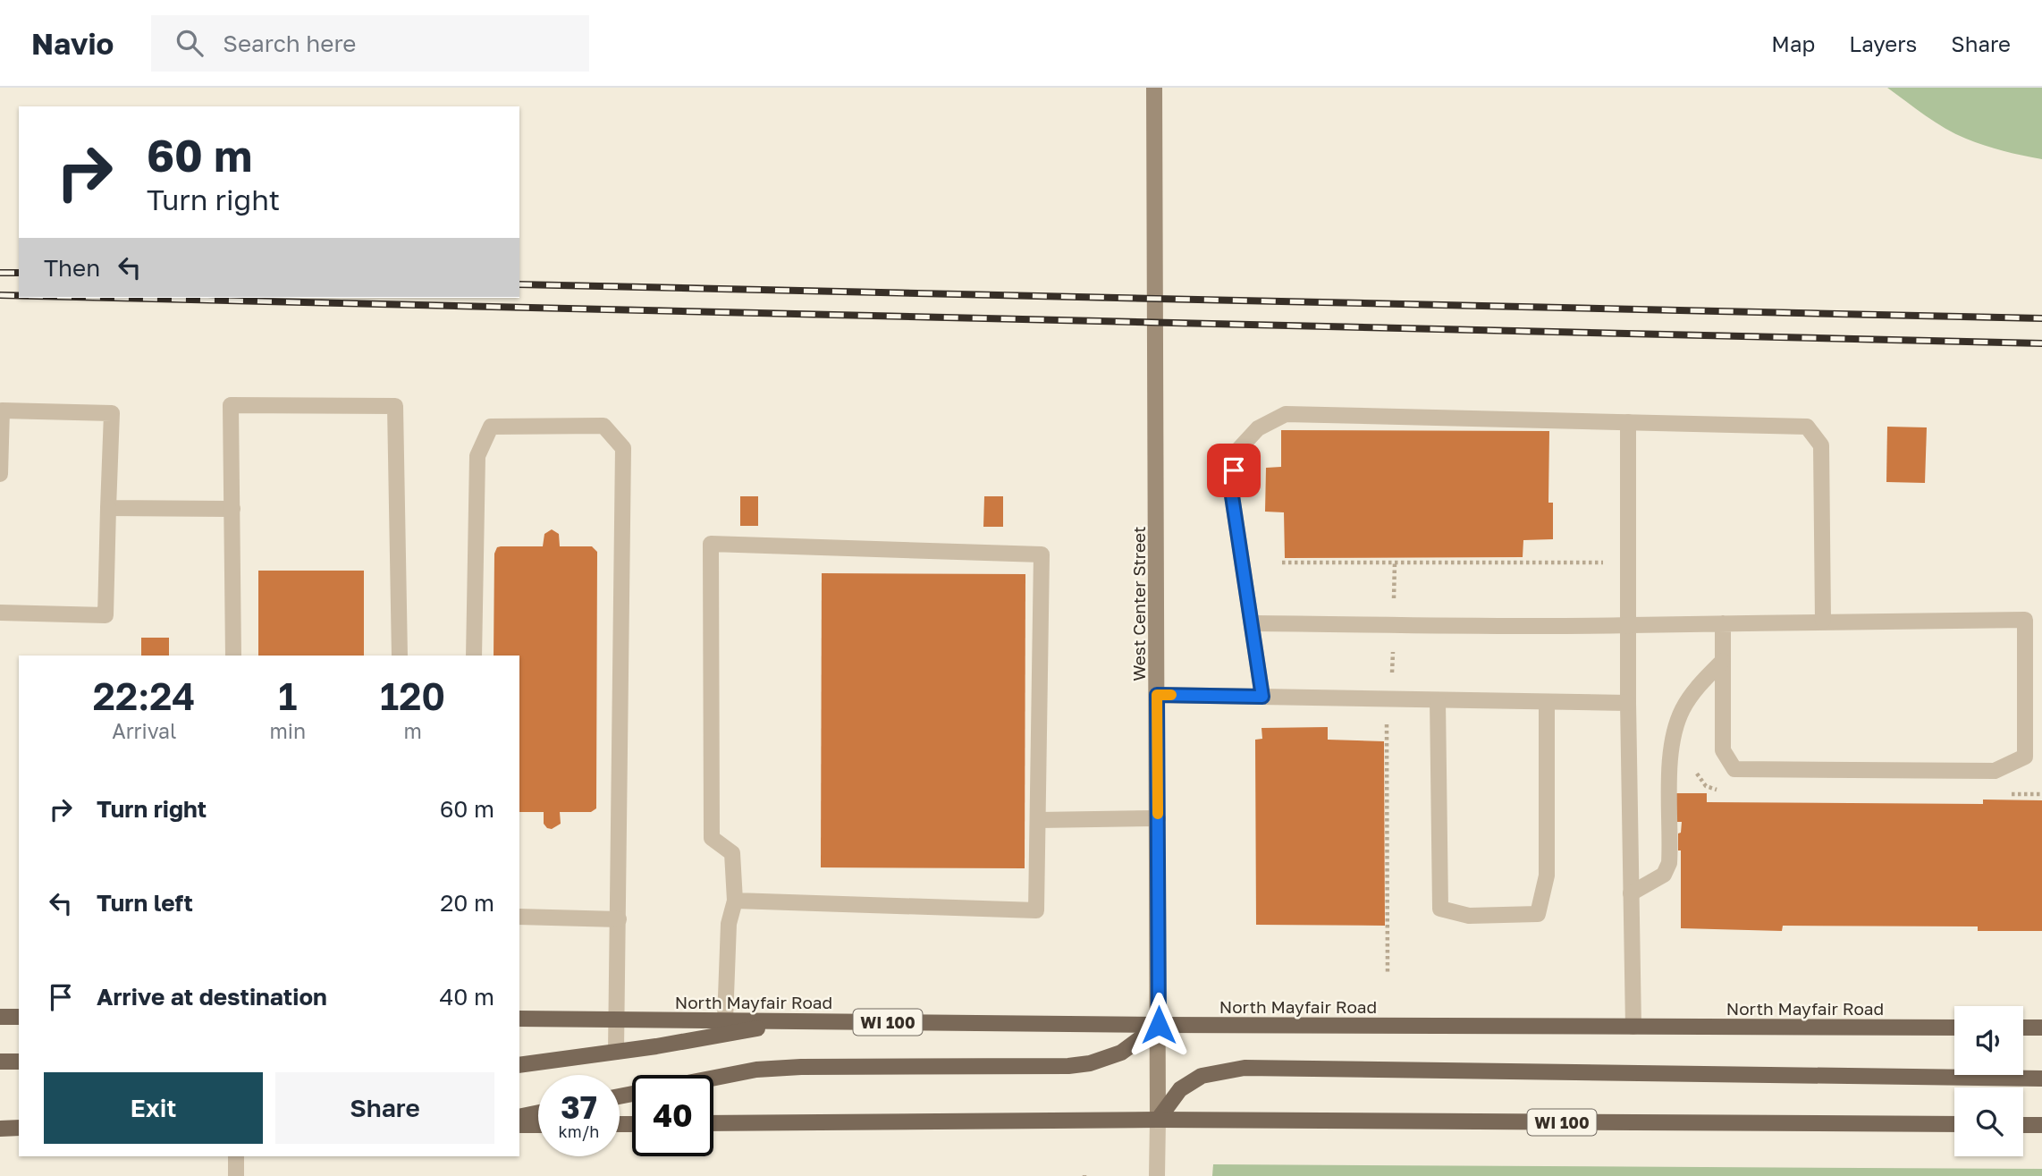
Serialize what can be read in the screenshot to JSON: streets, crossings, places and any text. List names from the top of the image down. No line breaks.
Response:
{"streets":{"main road":["North Mayfair Road","WI 100"],"street":["West Center Street"]},"crossings":[["West Center Street","North Mayfair Road"],["West Center Street","WI 100"]],"page":{"header":"Navio","search":"Search here","nav":["Map","Layers","Share"],"turn":["60 m","Turn right"],"then":"Then","eta":["22:24","Arrival","1","min","120","m"],"list":[{"name":"Turn right","value":"60 m"},{"name":"Turn left","value":"20 m"},{"name":"Arrive at destination","value":"40 m"}],"buttons":["Exit","Share"],"speed":"37 km/h","limit":"40"}}
